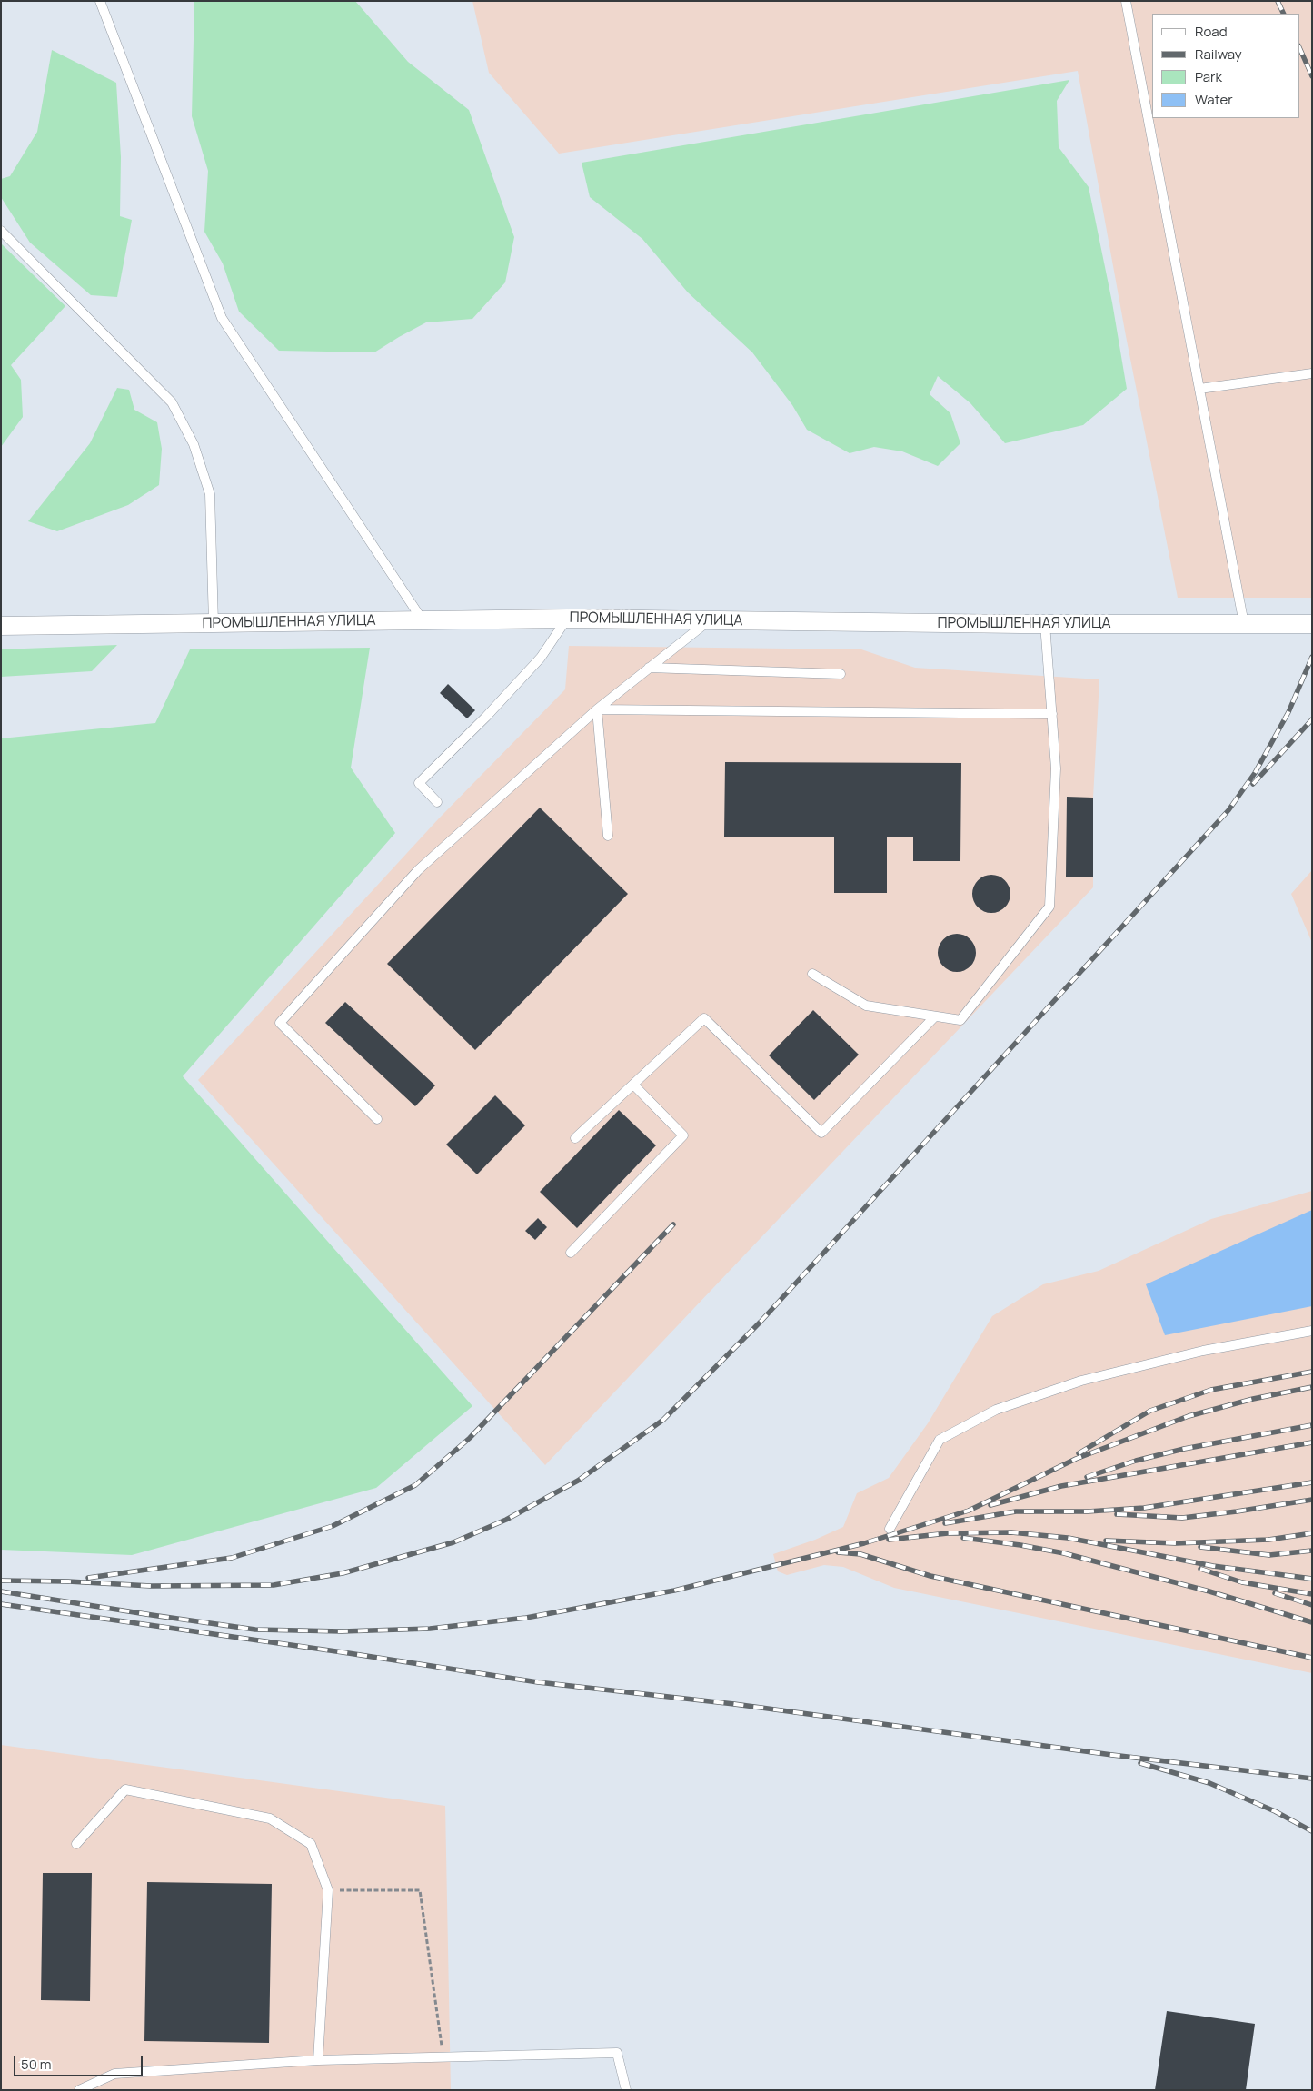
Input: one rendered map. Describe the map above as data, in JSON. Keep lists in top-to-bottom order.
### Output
{
  "streets": {
    "street": ["ПРОМЫШЛЕННАЯ УЛИЦА"]
  },
  "legend": [
    "Road",
    "Railway",
    "Park",
    "Water"
  ],
  "scale_bar": "50 m"
}
